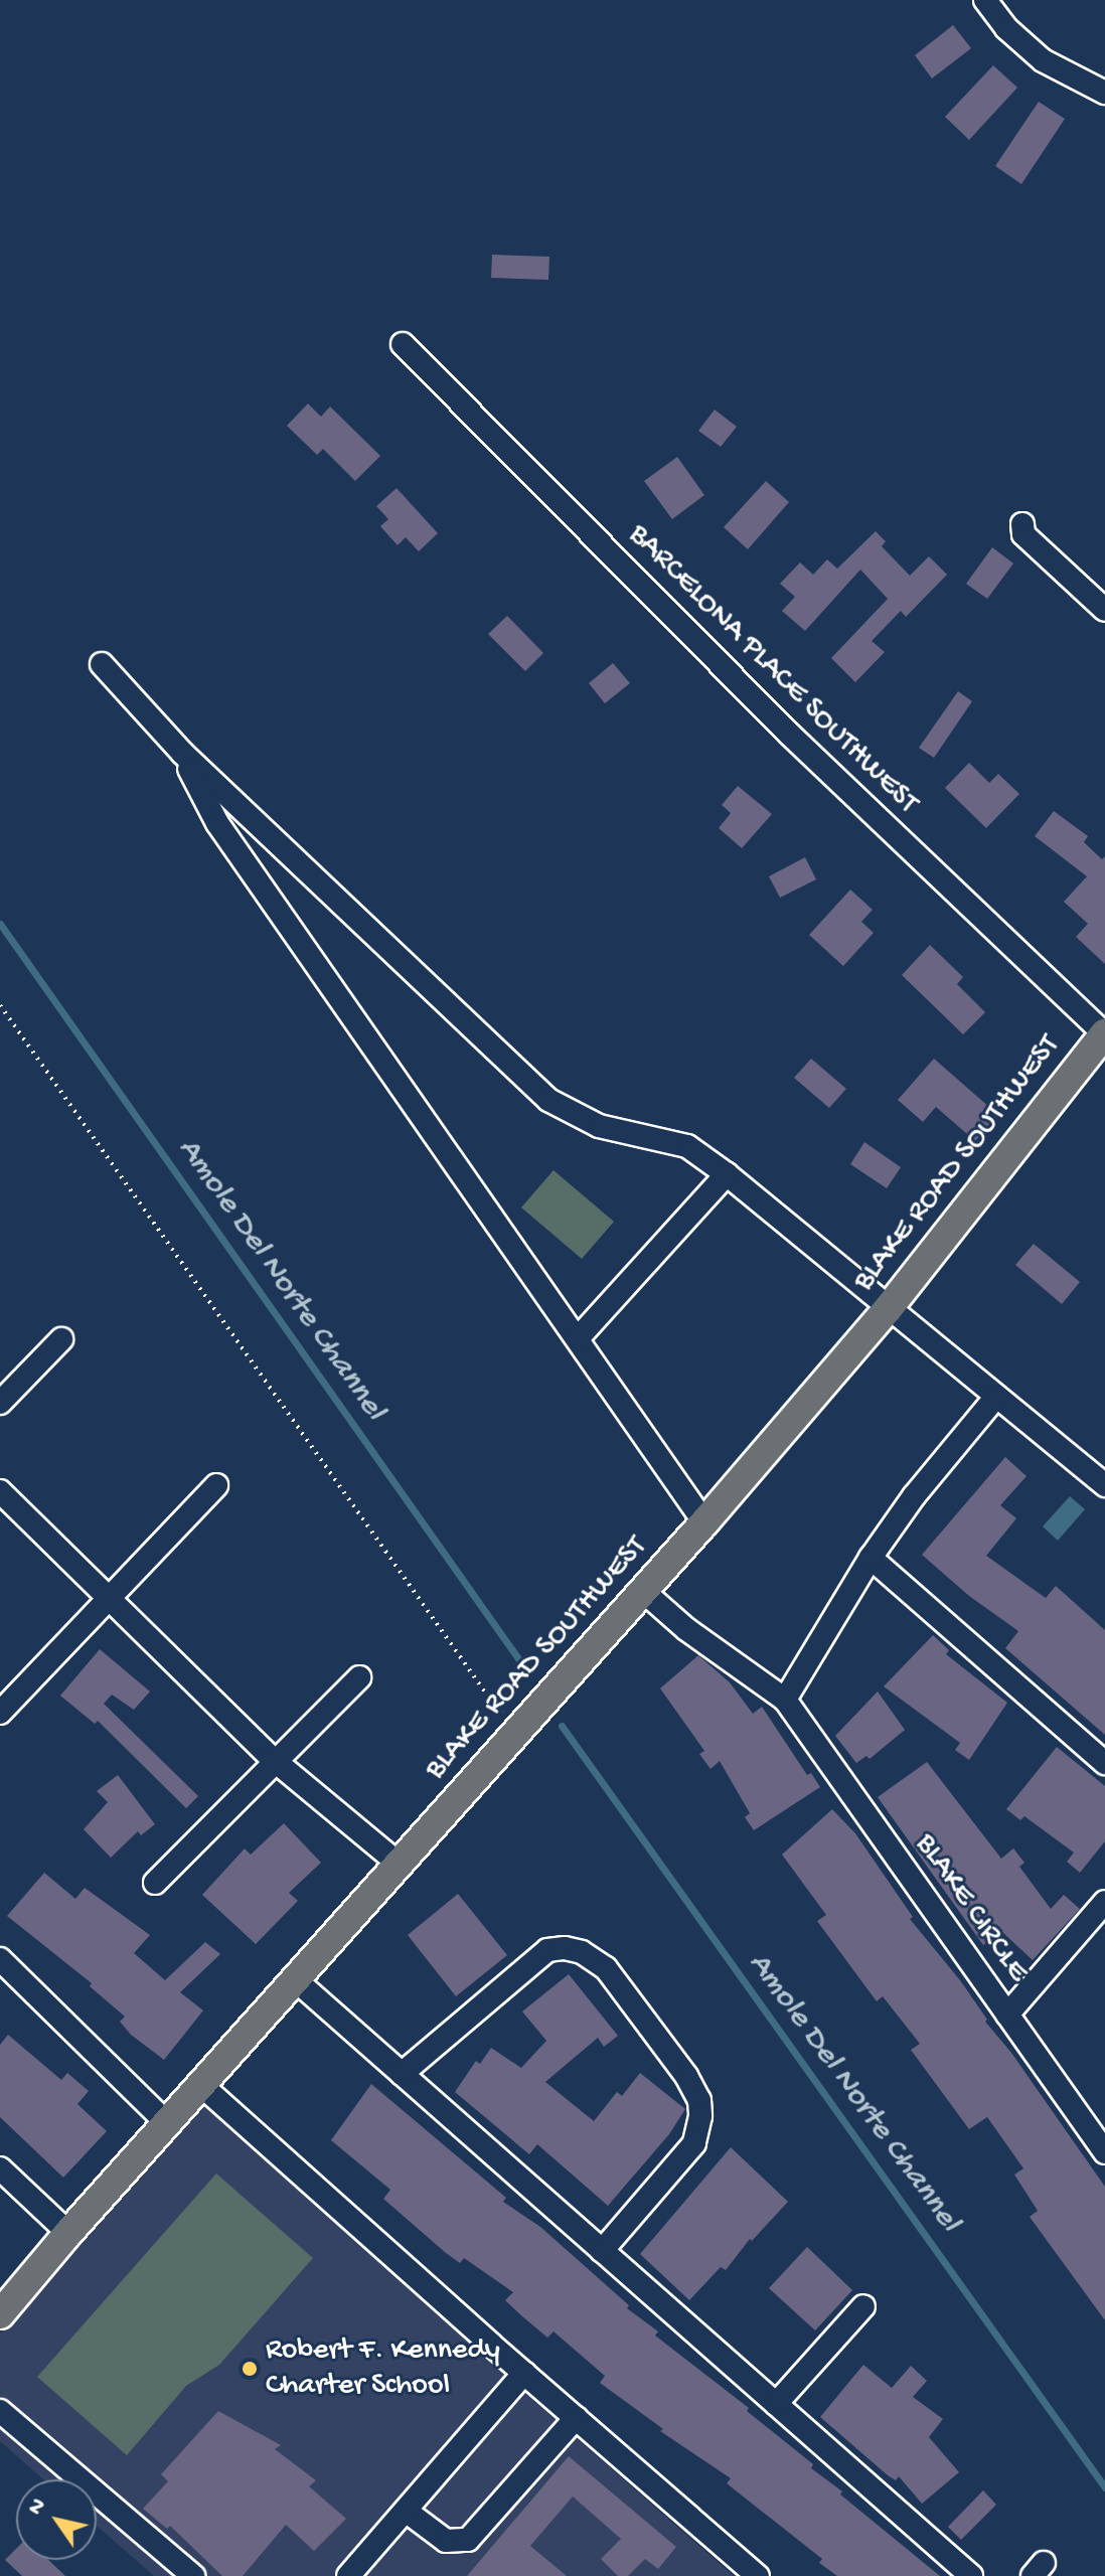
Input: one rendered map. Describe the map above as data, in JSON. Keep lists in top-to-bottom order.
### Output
{
  "streets": {
    "main road": ["BLAKE ROAD SOUTHWEST"],
    "street": ["BARCELONA PLACE SOUTHWEST", "BLAKE CIRCLE"]
  },
  "crossings": [
    ["BARCELONA PLACE SOUTHWEST", "BLAKE ROAD SOUTHWEST"],
    ["BLAKE ROAD SOUTHWEST", "BLAKE CIRCLE"]
  ],
  "water": ["Amole Del Norte Channel"],
  "places": ["Robert F. Kennedy Charter School"],
  "north": "top left"
}
